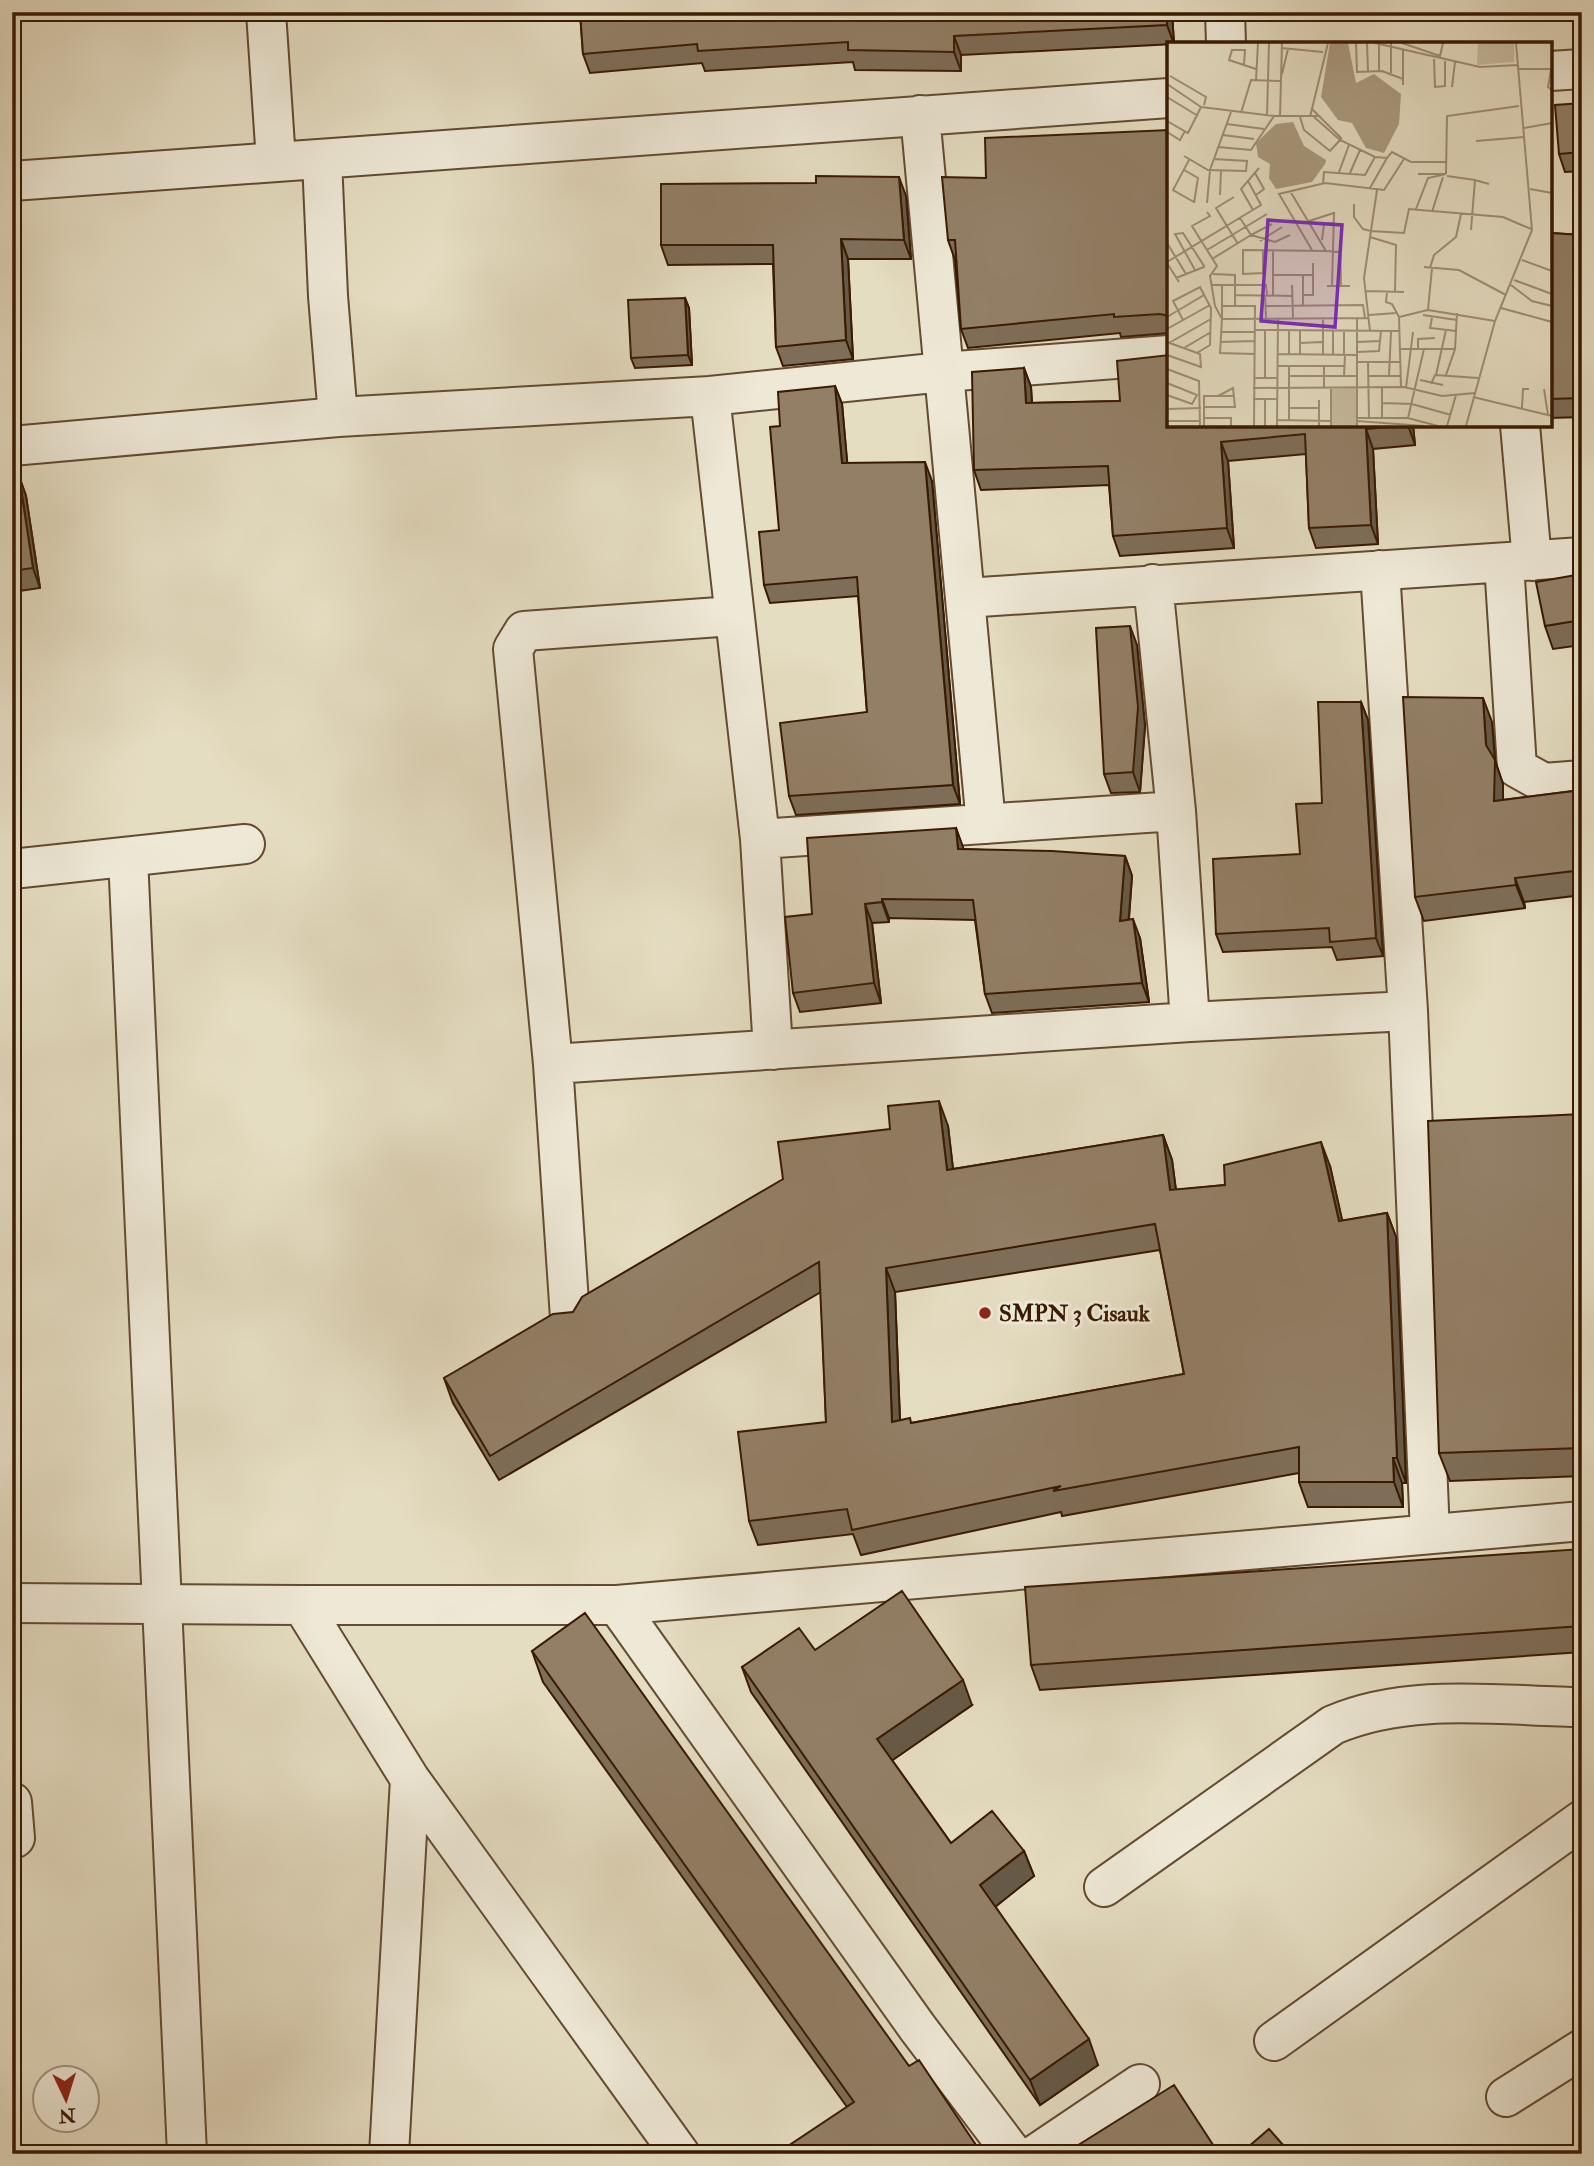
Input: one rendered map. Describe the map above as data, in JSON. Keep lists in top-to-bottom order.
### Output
{
  "places": ["SMPN 3 Cisauk"],
  "north": "bottom"
}
